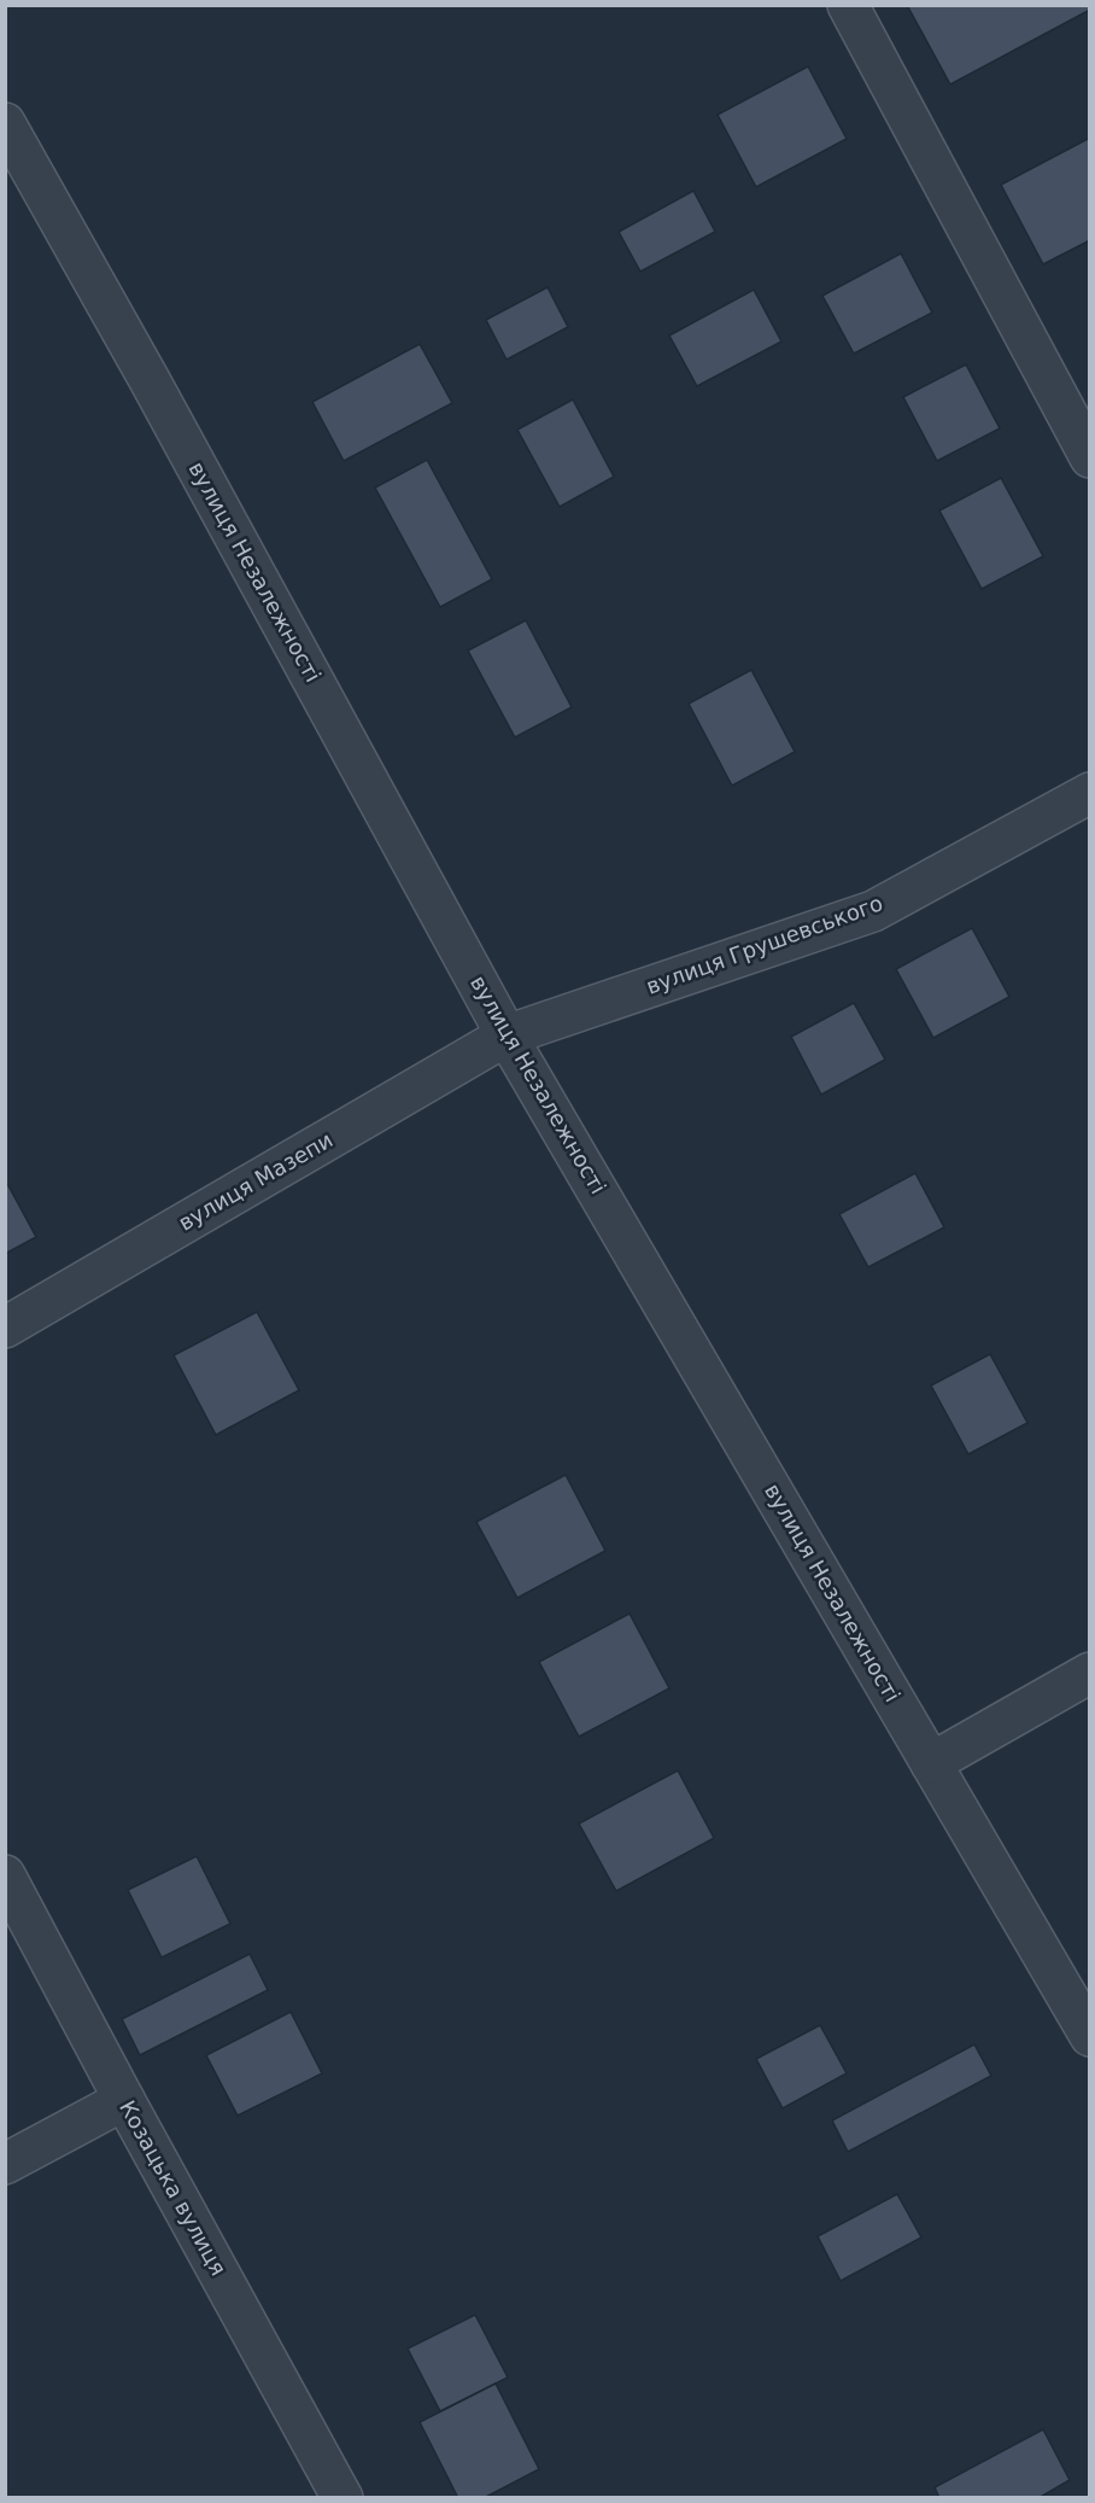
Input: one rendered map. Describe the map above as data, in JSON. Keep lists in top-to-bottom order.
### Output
{
  "streets": {
    "street": [
      "вулиця Незалежності",
      "вулиця Грушевського",
      "вулиця Мазепи",
      "Козацька вулиця"
    ]
  },
  "crossings": [
    ["вулиця Незалежності", "вулиця Грушевського"],
    ["вулиця Незалежності", "вулиця Мазепи"],
    ["вулиця Грушевського", "вулиця Мазепи"]
  ]
}
